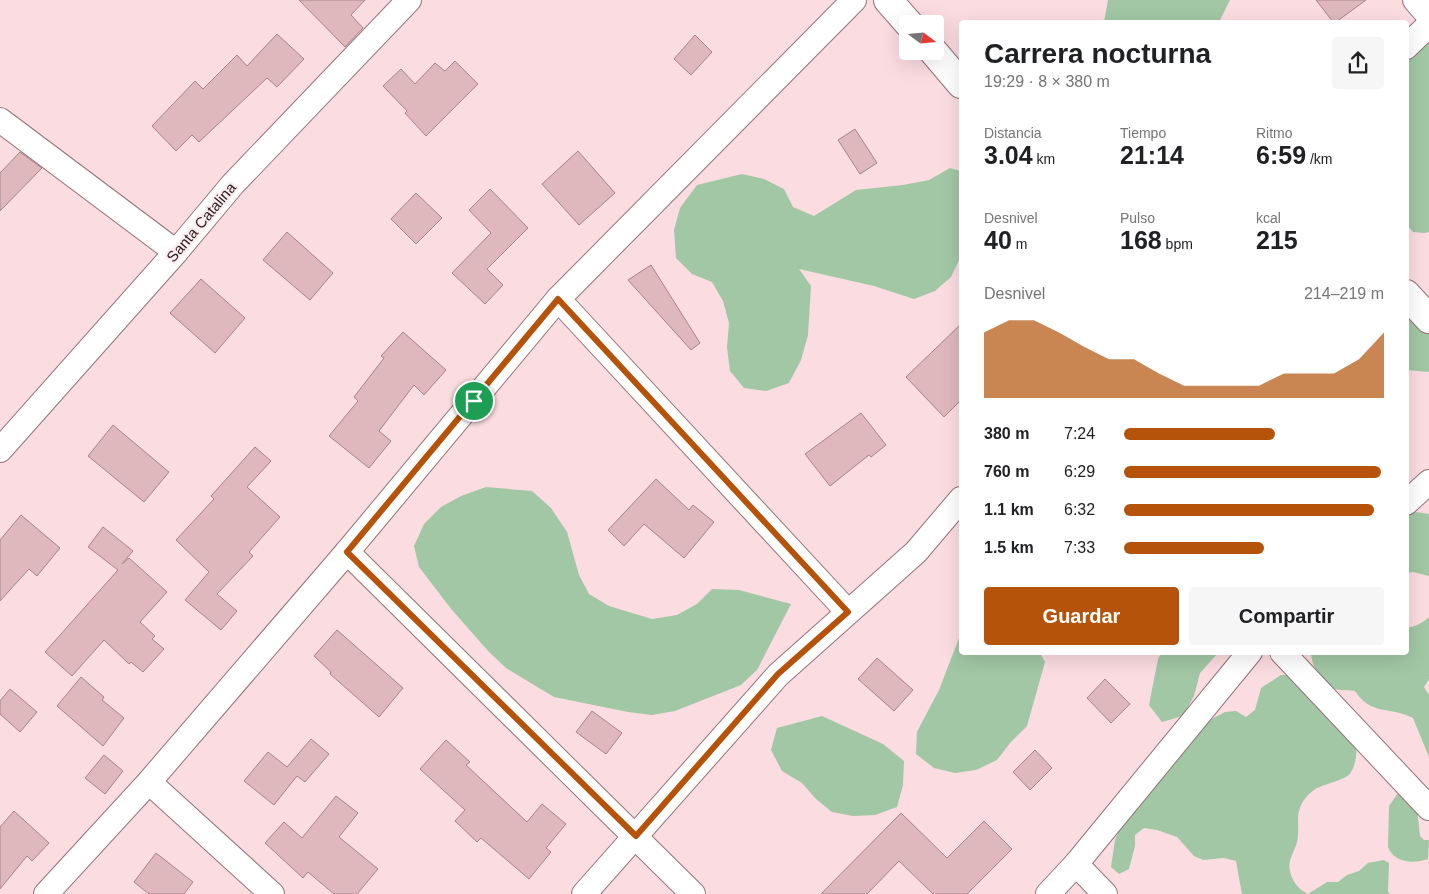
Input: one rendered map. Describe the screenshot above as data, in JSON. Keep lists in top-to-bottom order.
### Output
{
  "streets": {
    "street": ["Santa Catalina"]
  },
  "north": "right",
  "page": {
    "heading": ["Carrera nocturna", "19:29 · 8 × 380 m"],
    "stats": [
      ["Distancia", "3.04 km"],
      ["Tiempo", "21:14"],
      ["Ritmo", "6:59 /km"],
      ["Desnivel", "40 m"],
      ["Pulso", "168 bpm"],
      ["kcal", "215"]
    ],
    "chart": ["Desnivel", "214–219 m"],
    "list": [
      {
        "name": "380 m",
        "note": "7:24"
      },
      {
        "name": "760 m",
        "note": "6:29"
      },
      {
        "name": "1.1 km",
        "note": "6:32"
      },
      {
        "name": "1.5 km",
        "note": "7:33"
      }
    ],
    "buttons": ["Guardar", "Compartir"]
  }
}
